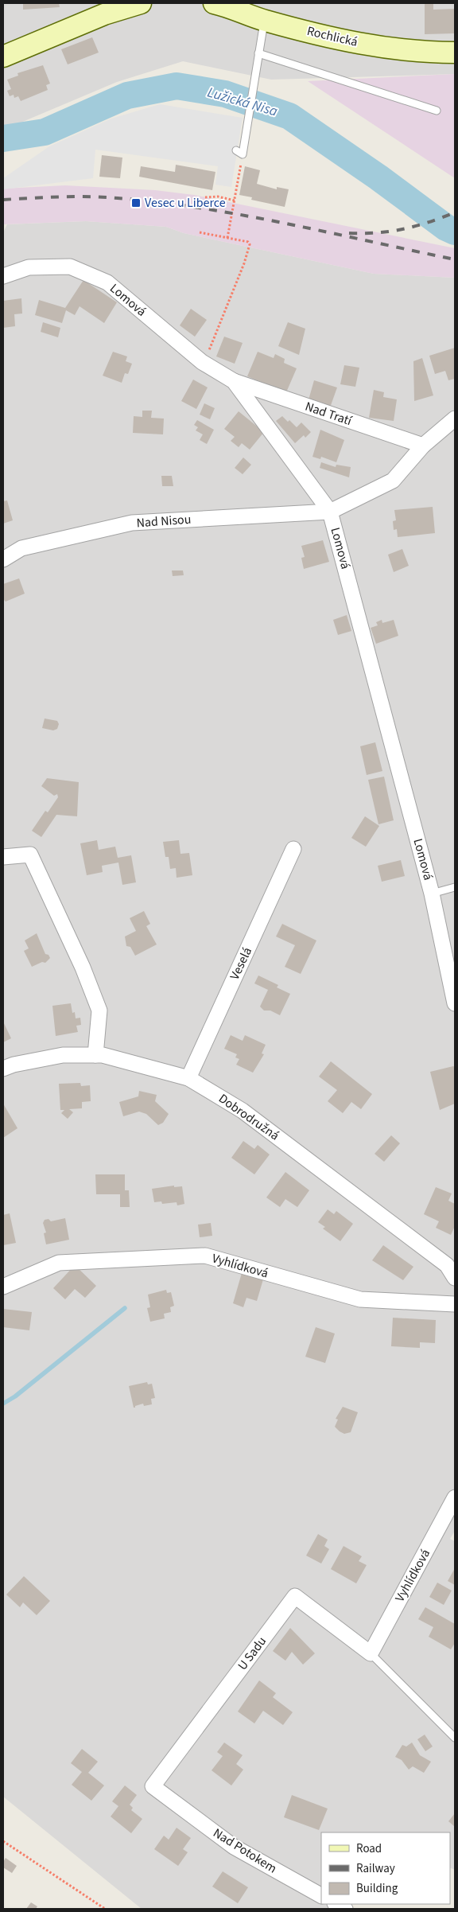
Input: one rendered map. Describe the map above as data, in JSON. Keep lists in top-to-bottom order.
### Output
{
  "streets": {
    "street": [
      "Rochlická",
      "Lomová",
      "Nad Tratí",
      "Nad Nisou",
      "Veselá",
      "Dobrodružná",
      "Vyhlídková",
      "U Sadu",
      "Nad Potokem"
    ]
  },
  "crossings": [
    ["Lomová", "Nad Tratí"],
    ["Lomová", "Nad Nisou"],
    ["Veselá", "Dobrodružná"],
    ["Vyhlídková", "U Sadu"],
    ["U Sadu", "Nad Potokem"]
  ],
  "water": ["Lužická Nisa"],
  "places": {
    "transit": ["Vesec u Liberce"]
  },
  "legend": ["Road", "Railway", "Building"]
}
